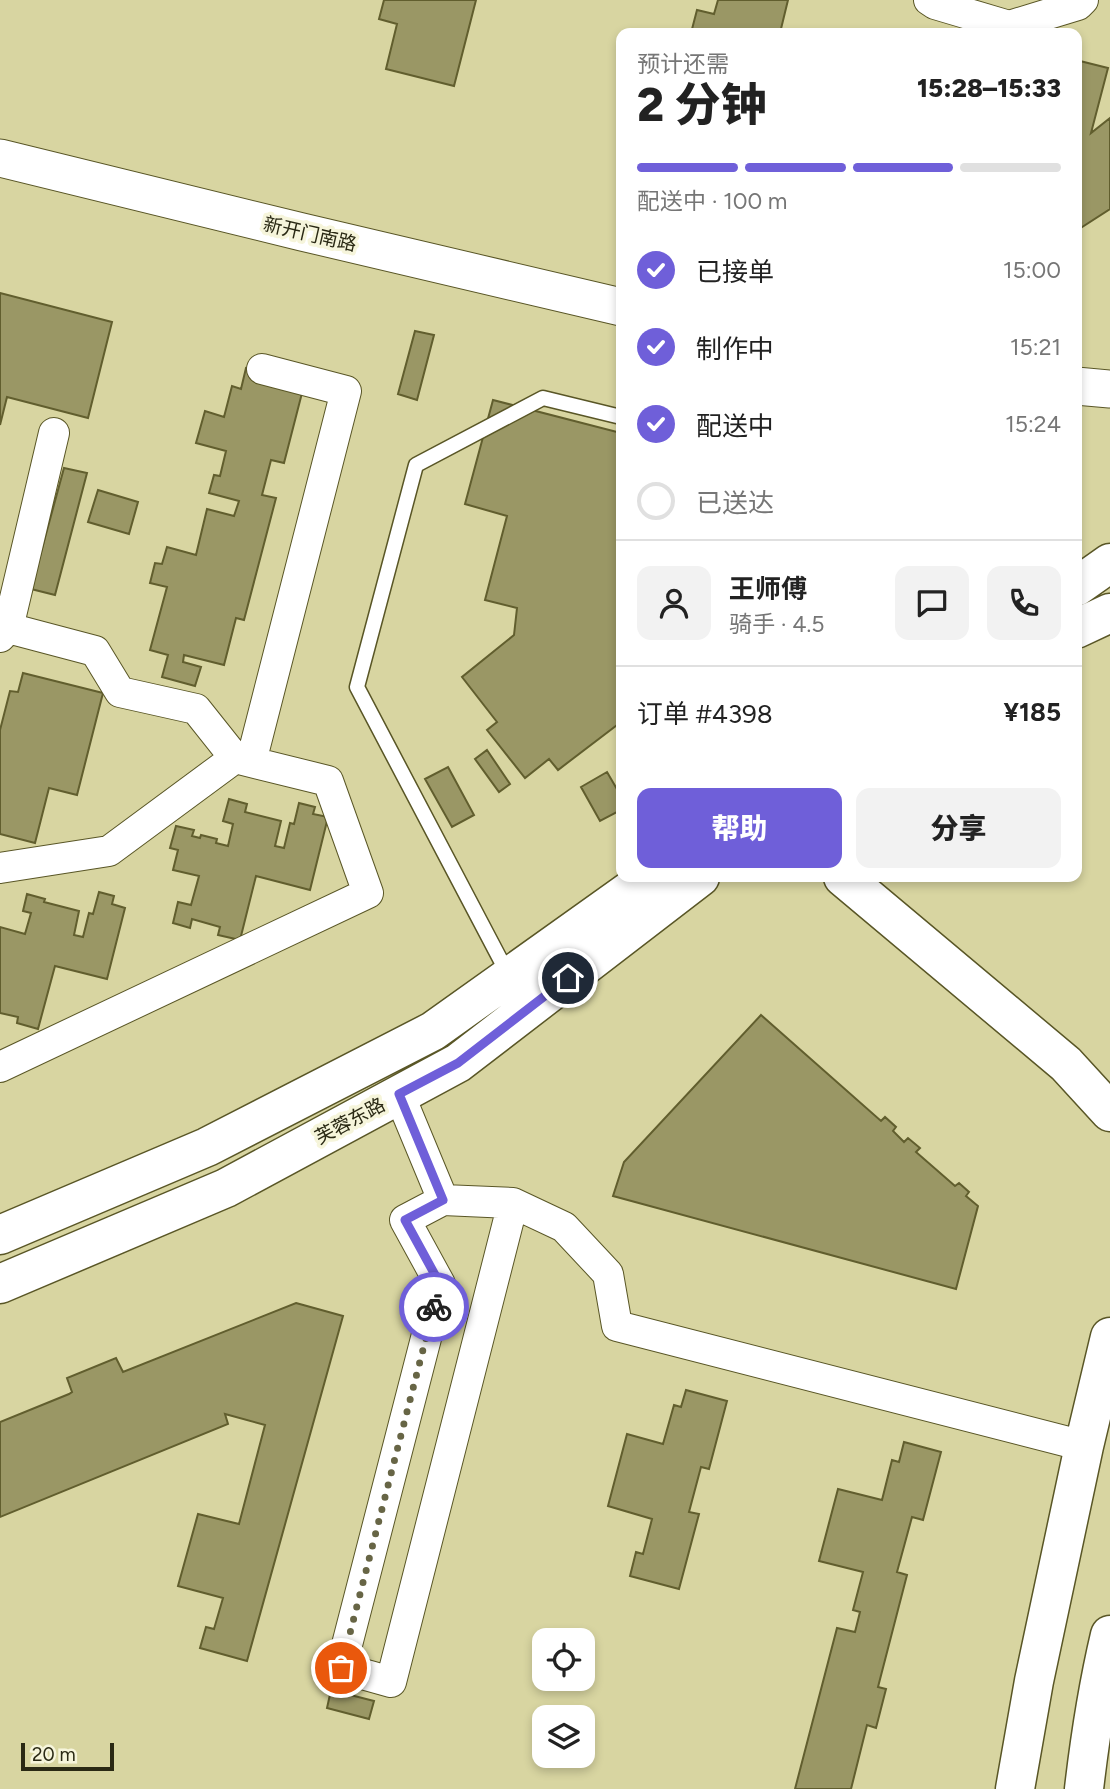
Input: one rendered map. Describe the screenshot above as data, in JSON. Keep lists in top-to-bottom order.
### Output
{
  "streets": {
    "main road": ["芙蓉东路"],
    "street": ["新开门南路"]
  },
  "scale_bar": "20 m",
  "page": {
    "heading": ["2 分钟", "预计还需", "15:28–15:33"],
    "panel": [
      "王师傅",
      "骑手 · 4.5",
      "订单 #4398",
      "¥185"
    ],
    "bar": "配送中 · 100 m",
    "list": [
      ["已接单", "15:00"],
      ["制作中", "15:21"],
      ["配送中", "15:24"],
      "已送达"
    ],
    "buttons": ["帮助", "分享"],
    "scale": "20 m"
  }
}
